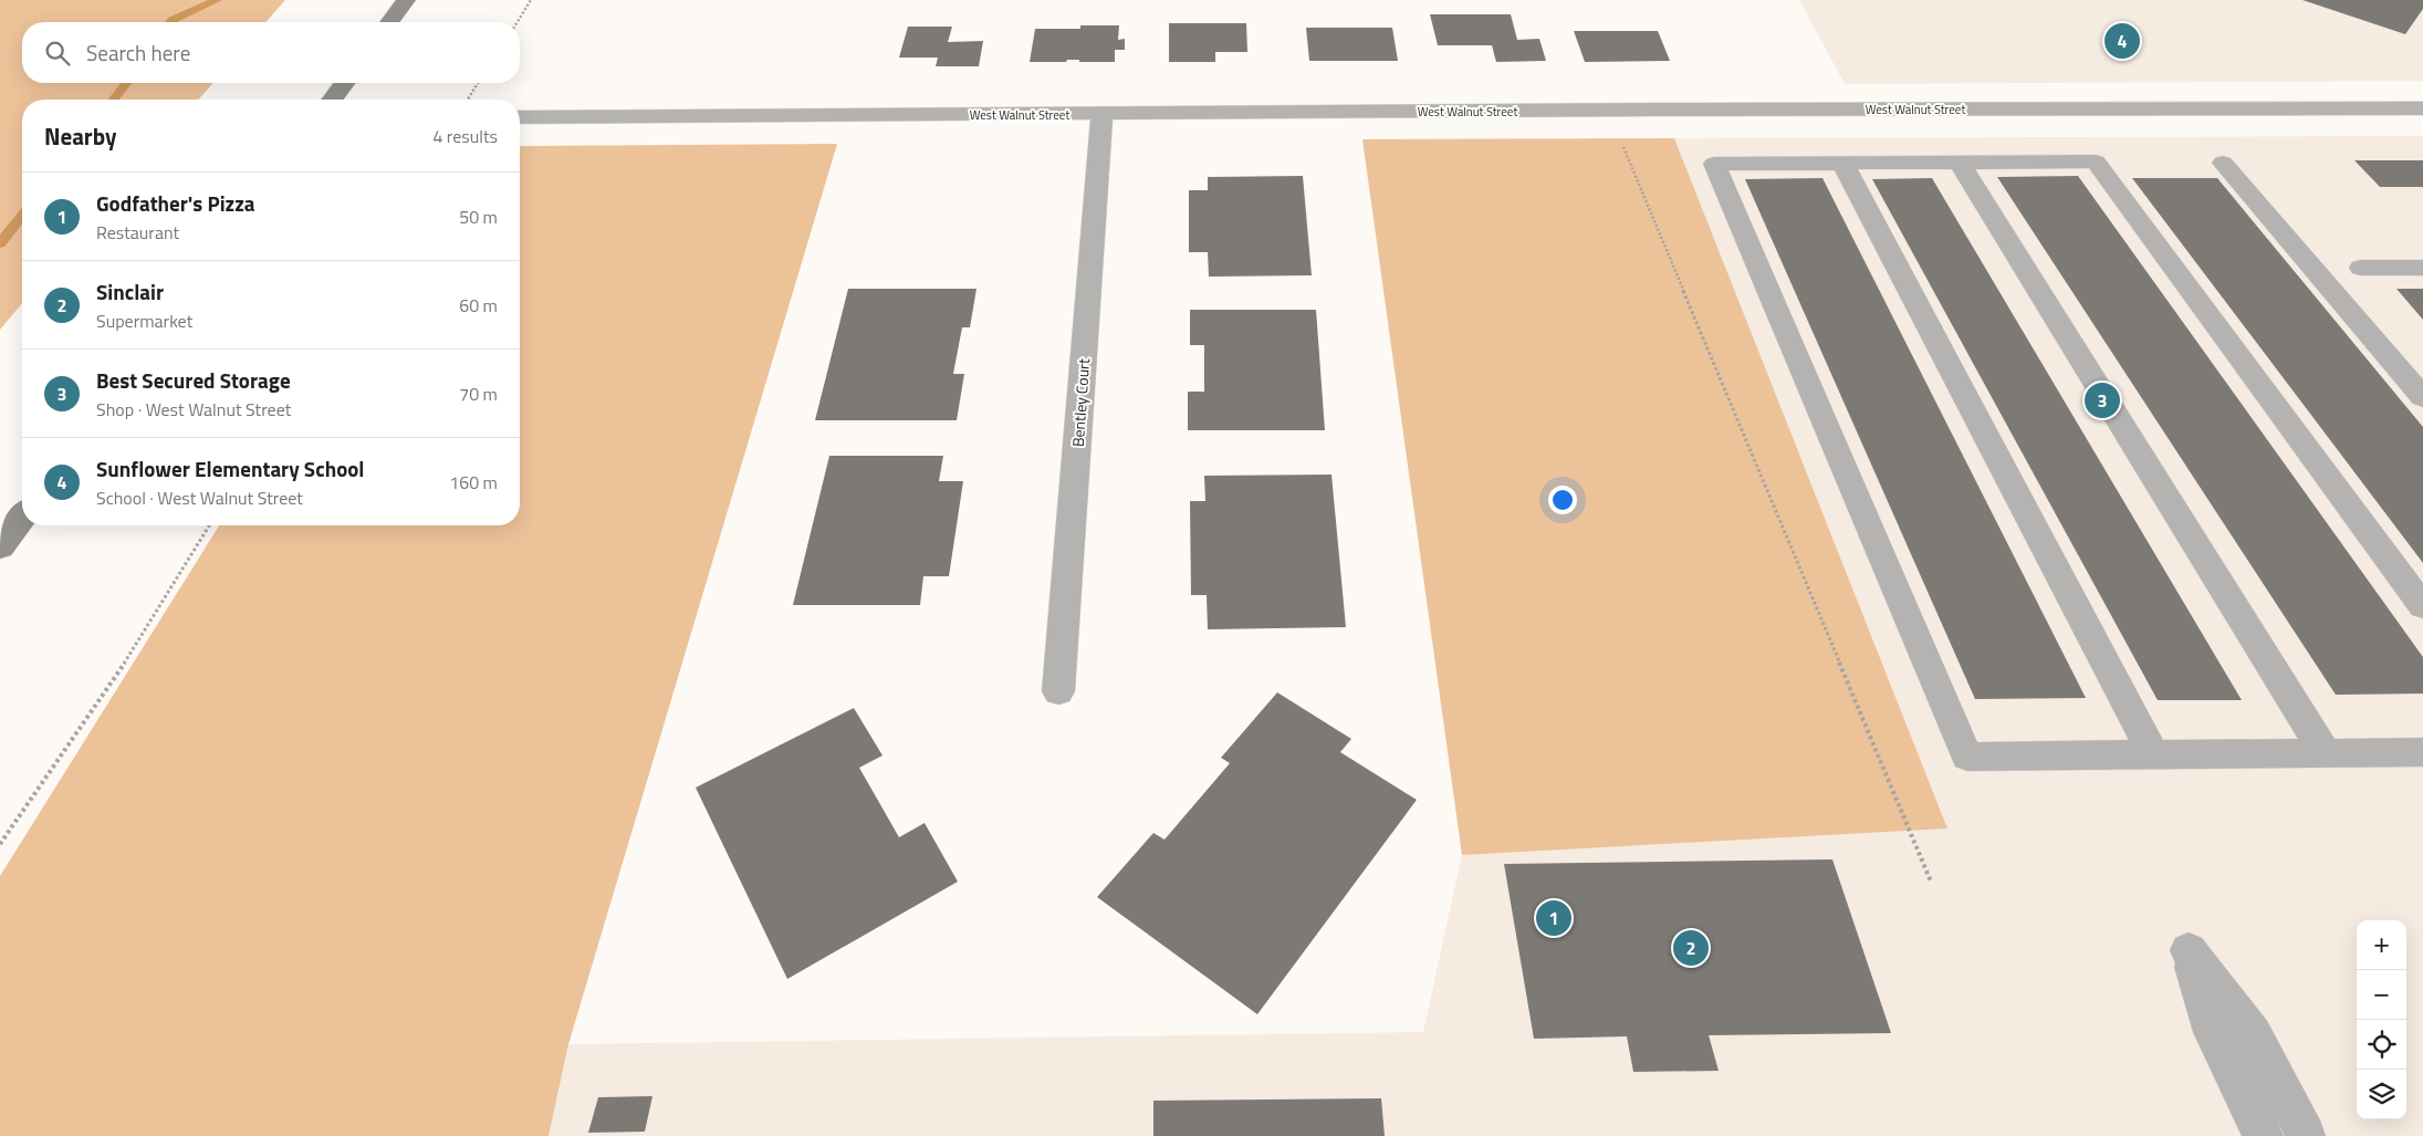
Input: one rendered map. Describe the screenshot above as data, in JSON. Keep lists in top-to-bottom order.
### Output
{
  "streets": {
    "street": ["West Walnut Street", "Bentley Court"]
  },
  "crossings": [
    ["West Walnut Street", "Bentley Court"]
  ],
  "page": {
    "pins": [
      "4",
      "3",
      "1",
      "2"
    ],
    "search": "Search here",
    "heading": ["Nearby", "4 results"],
    "list": [
      {
        "mark": "1",
        "name": "Godfather's Pizza",
        "note": "Restaurant",
        "value": "50 m"
      },
      {
        "mark": "2",
        "name": "Sinclair",
        "note": "Supermarket",
        "value": "60 m"
      },
      {
        "mark": "3",
        "name": "Best Secured Storage",
        "note": "Shop · West Walnut Street",
        "value": "70 m"
      },
      {
        "mark": "4",
        "name": "Sunflower Elementary School",
        "note": "School · West Walnut Street",
        "value": "160 m"
      }
    ],
    "map_buttons": ["+", "−"]
  }
}
